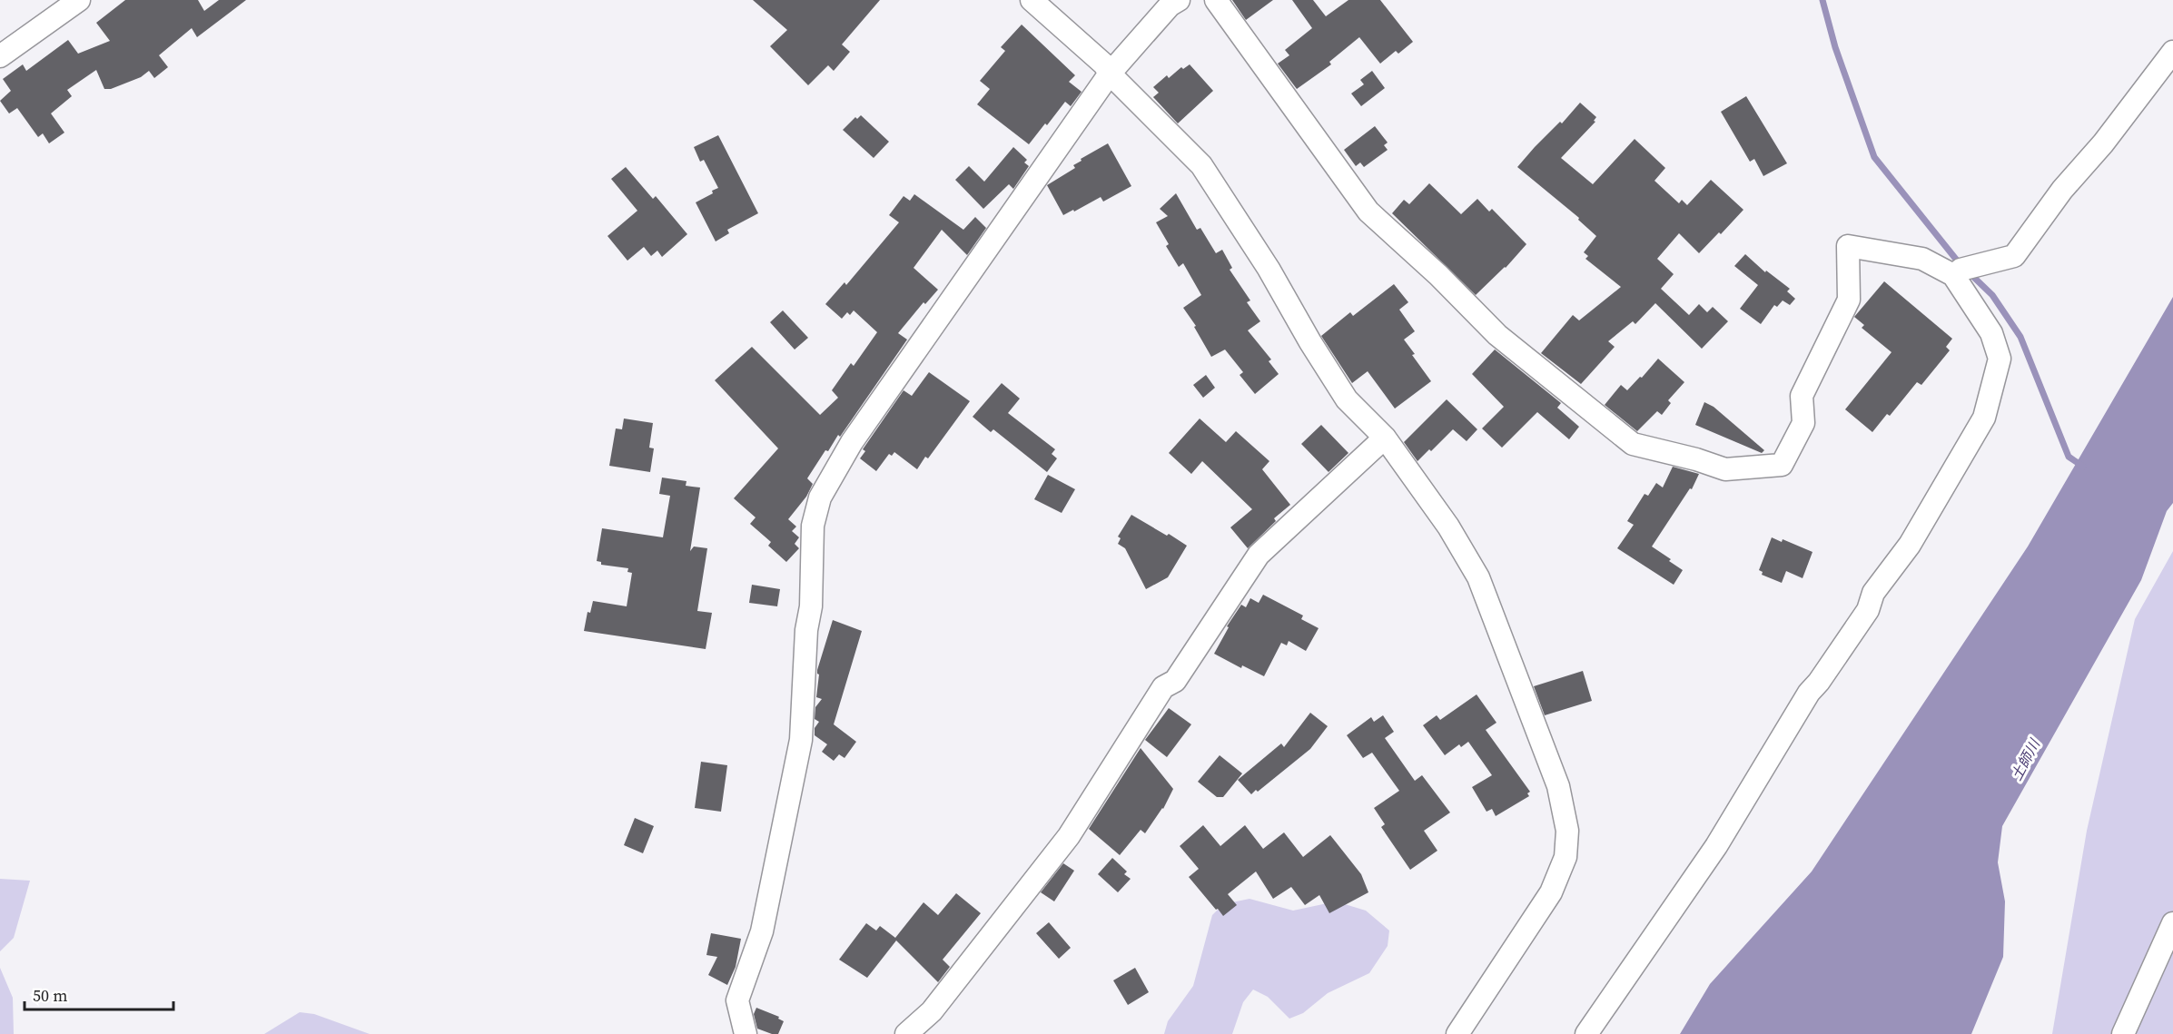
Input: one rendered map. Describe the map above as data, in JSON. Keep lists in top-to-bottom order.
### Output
{
  "water": ["土師川"],
  "scale_bar": "50 m"
}
